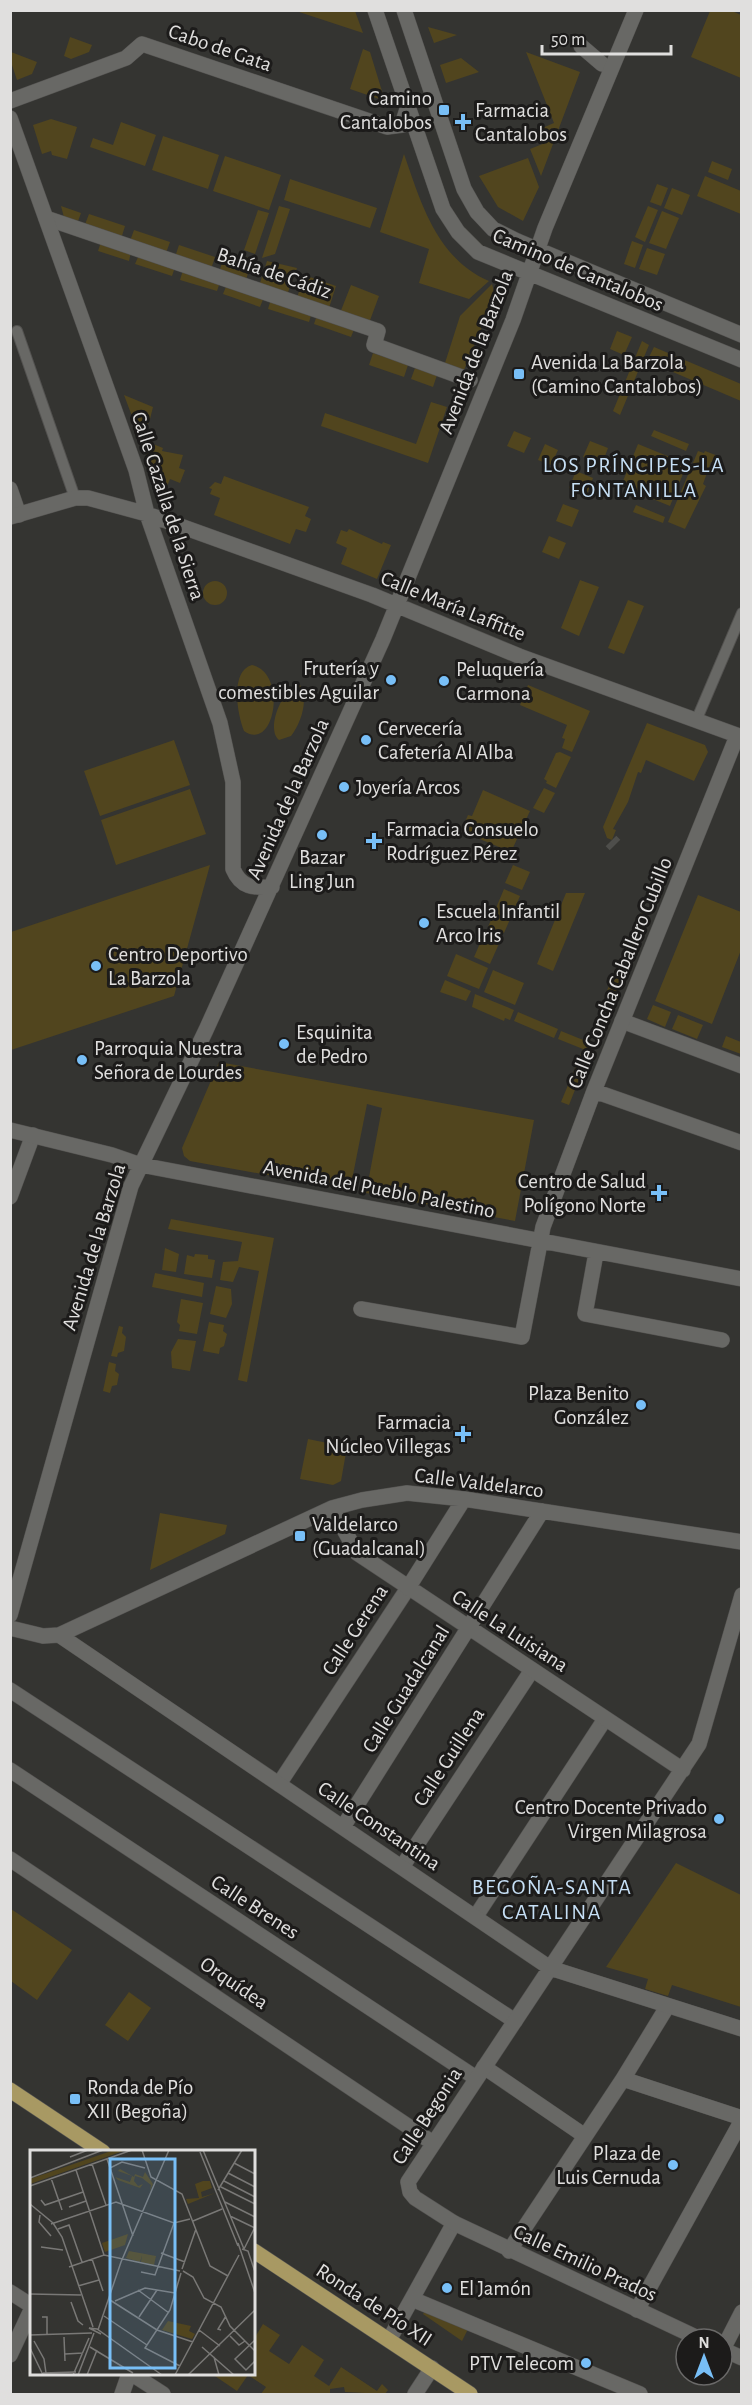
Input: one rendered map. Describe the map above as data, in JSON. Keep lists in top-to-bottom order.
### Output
{
  "streets": {
    "main road": ["Ronda de Pío XII"],
    "street": [
      "Cabo de Gata",
      "Camino de Cantalobos",
      "Bahía de Cádiz",
      "Avenida de la Barzola",
      "Calle Cazalla de la Sierra",
      "Calle María Laffitte",
      "Calle Concha Caballero Cubillo",
      "Avenida del Pueblo Palestino",
      "Calle Valdelarco",
      "Calle Gerena",
      "Calle La Luisiana",
      "Calle Guadalcanal",
      "Calle Guillena",
      "Calle Constantina",
      "Calle Brenes",
      "Orquídea",
      "Calle Begonia",
      "Calle Emilio Prados"
    ]
  },
  "crossings": [
    ["Cabo de Gata", "Camino de Cantalobos"],
    ["Camino de Cantalobos", "Avenida de la Barzola"],
    ["Bahía de Cádiz", "Calle Cazalla de la Sierra"],
    ["Avenida de la Barzola", "Calle Cazalla de la Sierra"],
    ["Avenida de la Barzola", "Calle María Laffitte"],
    ["Avenida de la Barzola", "Avenida del Pueblo Palestino"],
    ["Calle Cazalla de la Sierra", "Calle María Laffitte"],
    ["Calle María Laffitte", "Calle Concha Caballero Cubillo"],
    ["Calle Concha Caballero Cubillo", "Avenida del Pueblo Palestino"],
    ["Calle Valdelarco", "Calle Gerena"],
    ["Calle Valdelarco", "Calle La Luisiana"],
    ["Calle Valdelarco", "Calle Guadalcanal"],
    ["Calle Valdelarco", "Calle Constantina"],
    ["Calle Gerena", "Calle La Luisiana"],
    ["Calle Gerena", "Calle Constantina"],
    ["Calle La Luisiana", "Calle Guadalcanal"],
    ["Calle La Luisiana", "Calle Guillena"],
    ["Calle La Luisiana", "Calle Begonia"],
    ["Calle Guadalcanal", "Calle Constantina"],
    ["Calle Guillena", "Calle Constantina"],
    ["Calle Constantina", "Calle Begonia"],
    ["Calle Brenes", "Calle Begonia"],
    ["Orquídea", "Calle Begonia"],
    ["Calle Begonia", "Calle Emilio Prados"]
  ],
  "districts": ["LOS PRÍNCIPES-LA FONTANILLA", "BEGOÑA-SANTA CATALINA"],
  "places": {
    "transit": [
      "Camino Cantalobos",
      "Avenida La Barzola (Camino Cantalobos)",
      "Valdelarco (Guadalcanal)",
      "Ronda de Pío XII (Begoña)"
    ],
    "health": [
      "Farmacia Cantalobos",
      "Farmacia Consuelo Rodríguez Pérez",
      "Centro de Salud Polígono Norte",
      "Farmacia Núcleo Villegas"
    ],
    "other": [
      "Frutería y comestibles Aguilar",
      "Peluquería Carmona",
      "Cervecería Cafetería Al Alba",
      "Joyería Arcos",
      "Bazar Ling Jun",
      "Escuela Infantil Arco Iris",
      "Centro Deportivo La Barzola",
      "Esquinita de Pedro",
      "Parroquia Nuestra Señora de Lourdes",
      "Plaza Benito González",
      "Centro Docente Privado Virgen Milagrosa",
      "Plaza de Luis Cernuda",
      "El Jamón",
      "PTV Telecom"
    ]
  },
  "scale_bar": "50 m",
  "north": "top"
}
